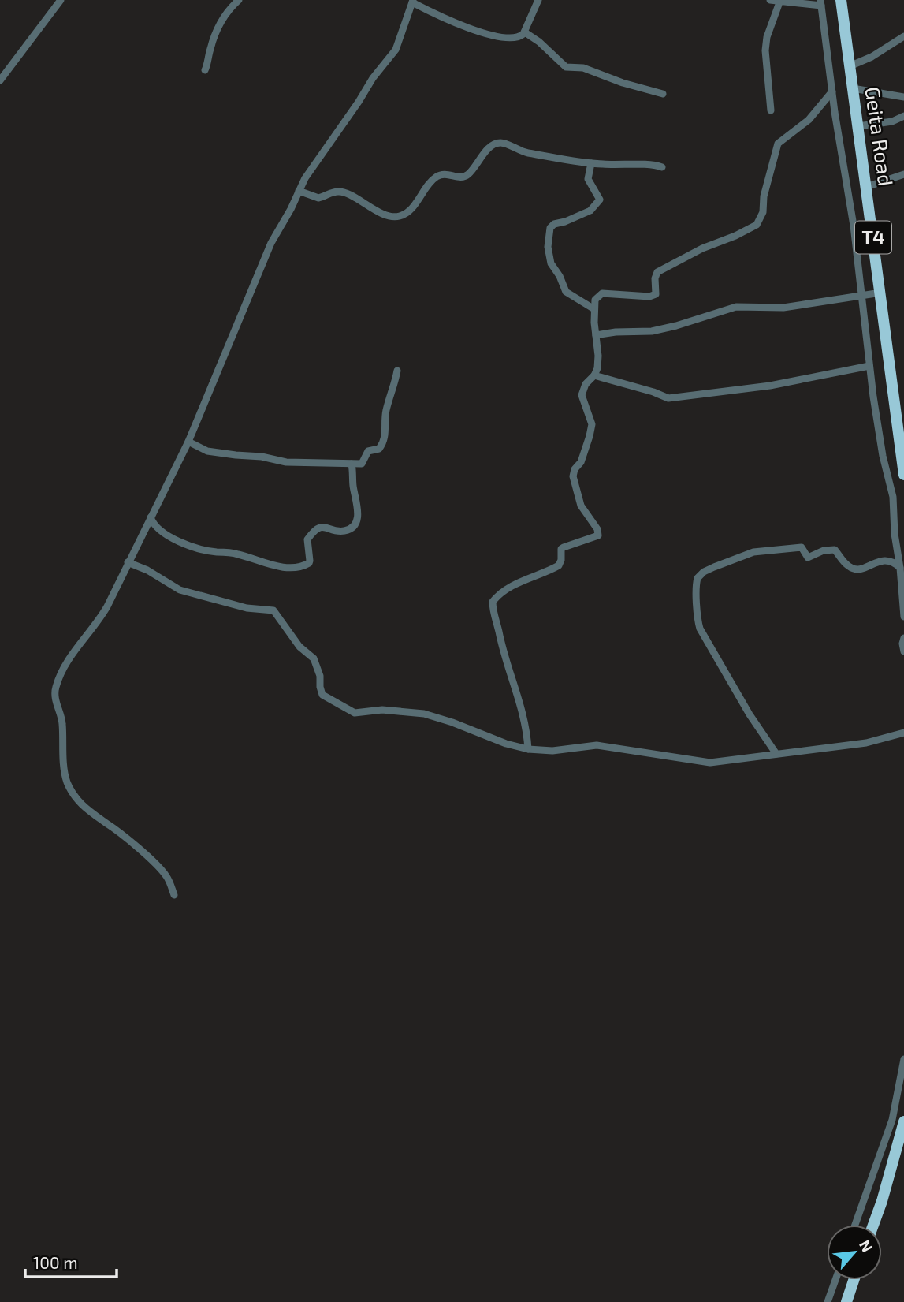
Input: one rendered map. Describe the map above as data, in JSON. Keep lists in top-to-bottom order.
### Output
{
  "streets": {
    "highway": ["Geita Road", "T4"]
  },
  "scale_bar": "100 m",
  "north": "top right"
}
